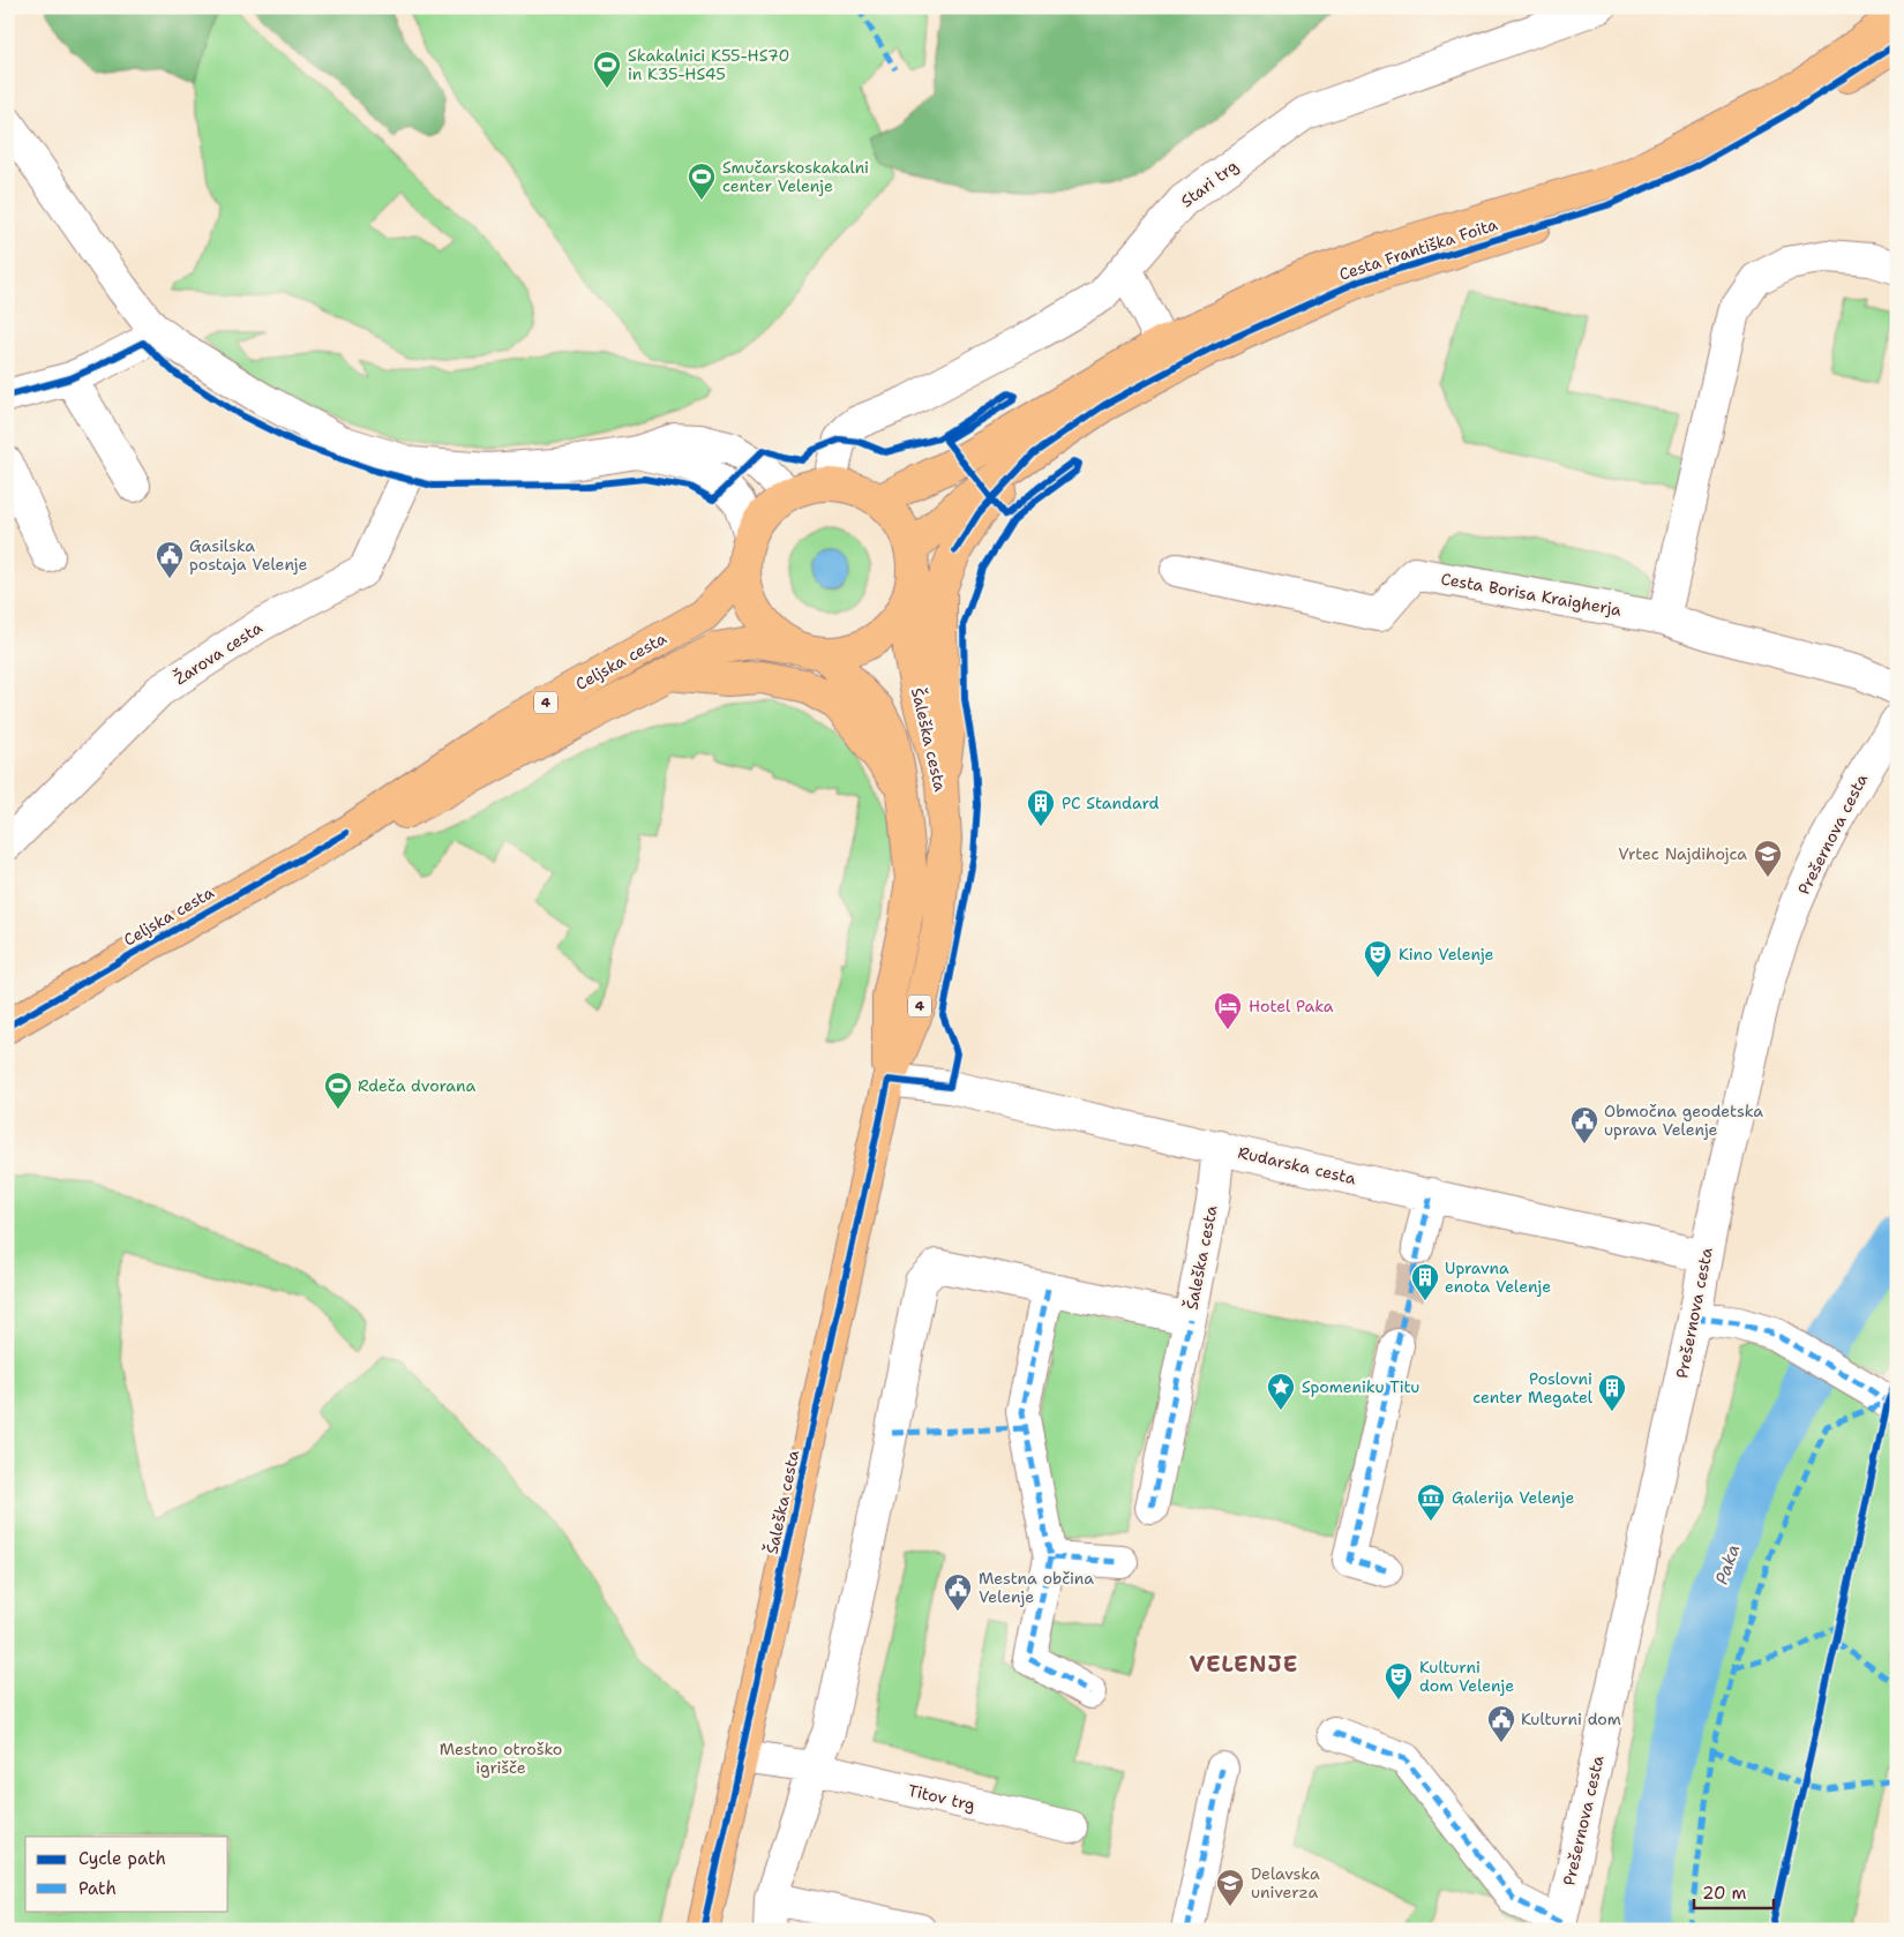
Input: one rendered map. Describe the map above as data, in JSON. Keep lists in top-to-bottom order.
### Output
{
  "streets": {
    "main road": [
      "Cesta Františka Foita",
      "Celjska cesta",
      "4",
      "Šaleška cesta"
    ],
    "street": [
      "Stari trg",
      "Cesta Borisa Kraigherja",
      "Žarova cesta",
      "Prešernova cesta",
      "Rudarska cesta",
      "Titov trg"
    ]
  },
  "crossings": [
    ["Stari trg", "Cesta Františka Foita"],
    ["Stari trg", "Celjska cesta"],
    ["Stari trg", "4"],
    ["Stari trg", "Šaleška cesta"],
    ["Cesta Františka Foita", "Celjska cesta"],
    ["Cesta Františka Foita", "4"],
    ["Cesta Františka Foita", "Šaleška cesta"],
    ["Celjska cesta", "4"],
    ["Celjska cesta", "Šaleška cesta"],
    ["4", "Šaleška cesta"],
    ["Šaleška cesta", "Rudarska cesta"],
    ["Šaleška cesta", "Titov trg"],
    ["Prešernova cesta", "Rudarska cesta"]
  ],
  "districts": ["VELENJE"],
  "water": ["Paka"],
  "parks": ["Mestno otroško igrišče"],
  "places": {
    "sports": ["Skakalnici K55-HS70 in K35-HS45", "Smučarskoskakalni center Velenje", "Rdeča dvorana"],
    "public building": [
      "Gasilska postaja Velenje",
      "Območna geodetska uprava Velenje",
      "Mestna občina Velenje",
      "Kulturni dom"
    ],
    "building": ["PC Standard", "Upravna enota Velenje", "Poslovni center Megatel"],
    "school or university": ["Vrtec Najdihojca", "Delavska univerza"],
    "theatre": ["Kino Velenje", "Kulturni dom Velenje"],
    "hotel": ["Hotel Paka"],
    "place": ["Spomeniku Titu"],
    "museum": ["Galerija Velenje"]
  },
  "legend": ["Cycle path", "Path"],
  "scale_bar": "20 m"
}
